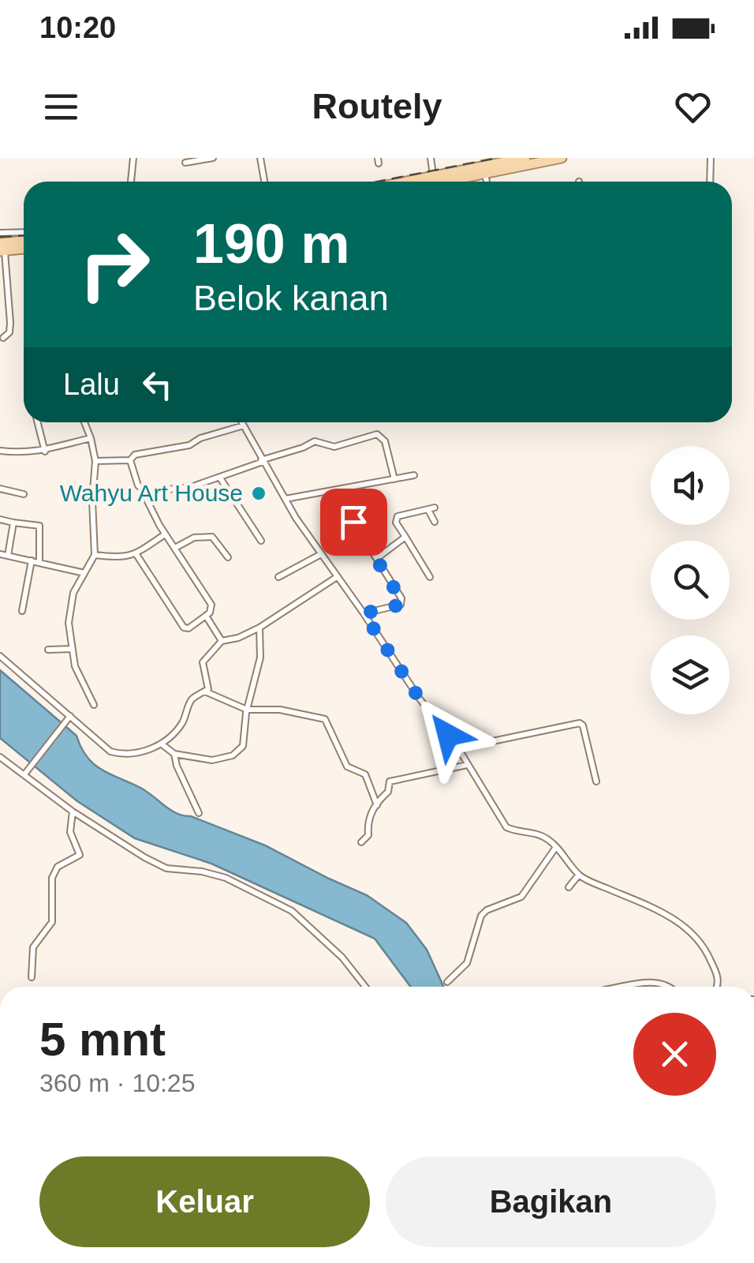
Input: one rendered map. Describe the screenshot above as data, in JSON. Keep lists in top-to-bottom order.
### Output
{
  "places": ["Wahyu Art House"],
  "page": {
    "status": "10:20",
    "header": "Routely",
    "turn": ["190 m", "Belok kanan"],
    "then": "Lalu",
    "heading": ["5 mnt", "360 m · 10:25"],
    "buttons": ["Keluar", "Bagikan"]
  }
}
